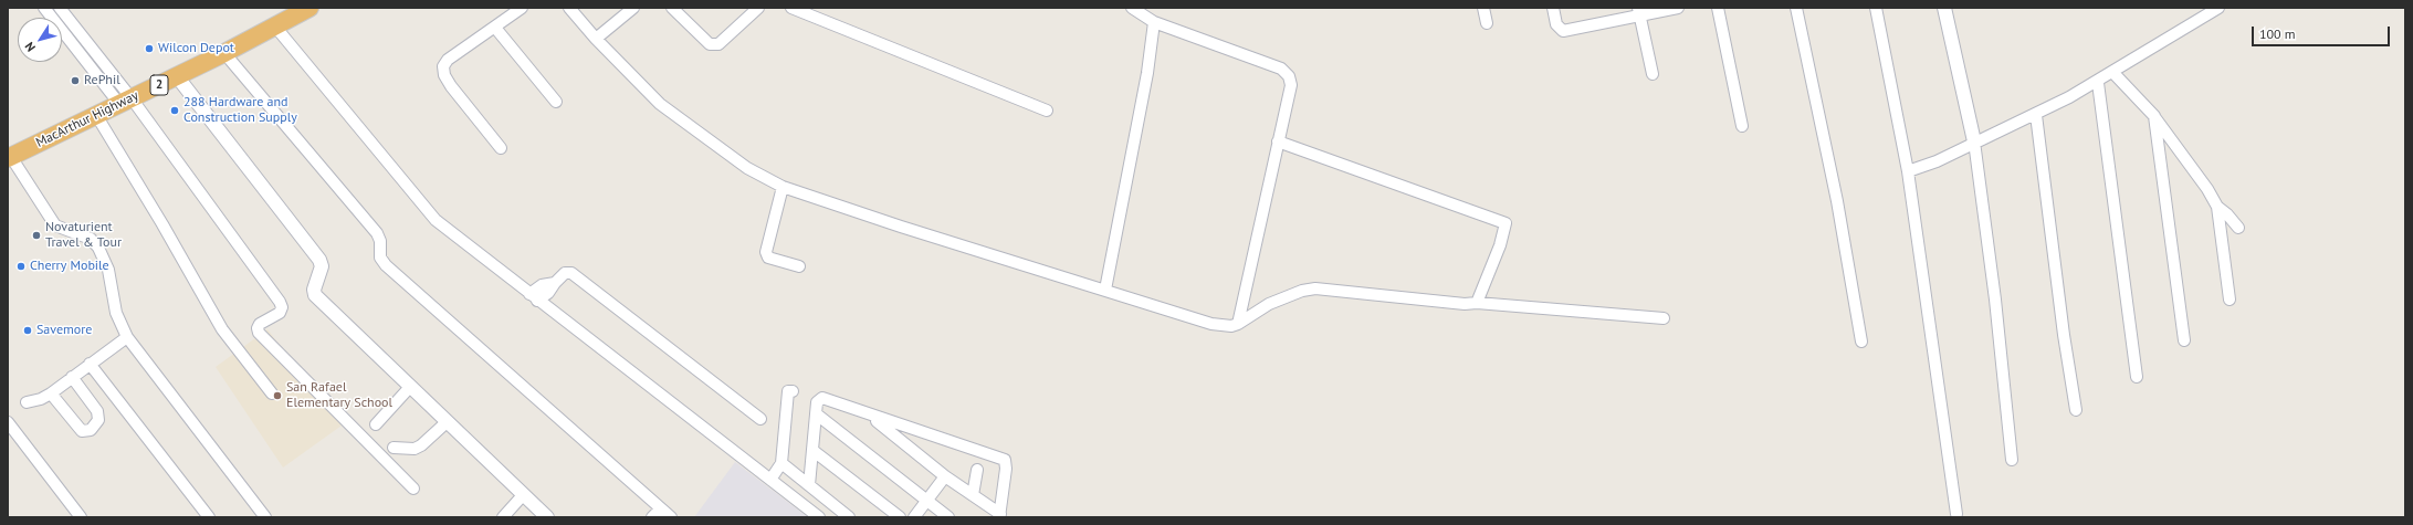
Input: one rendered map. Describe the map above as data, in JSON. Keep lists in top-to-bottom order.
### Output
{
  "streets": {
    "highway": ["2", "MacArthur Highway"]
  },
  "places": [
    "Wilcon Depot",
    "RePhil",
    "288 Hardware and Construction Supply",
    "Novaturient Travel & Tour",
    "Cherry Mobile",
    "Savemore",
    "San Rafael Elementary School"
  ],
  "scale_bar": "100 m",
  "north": "bottom left"
}
